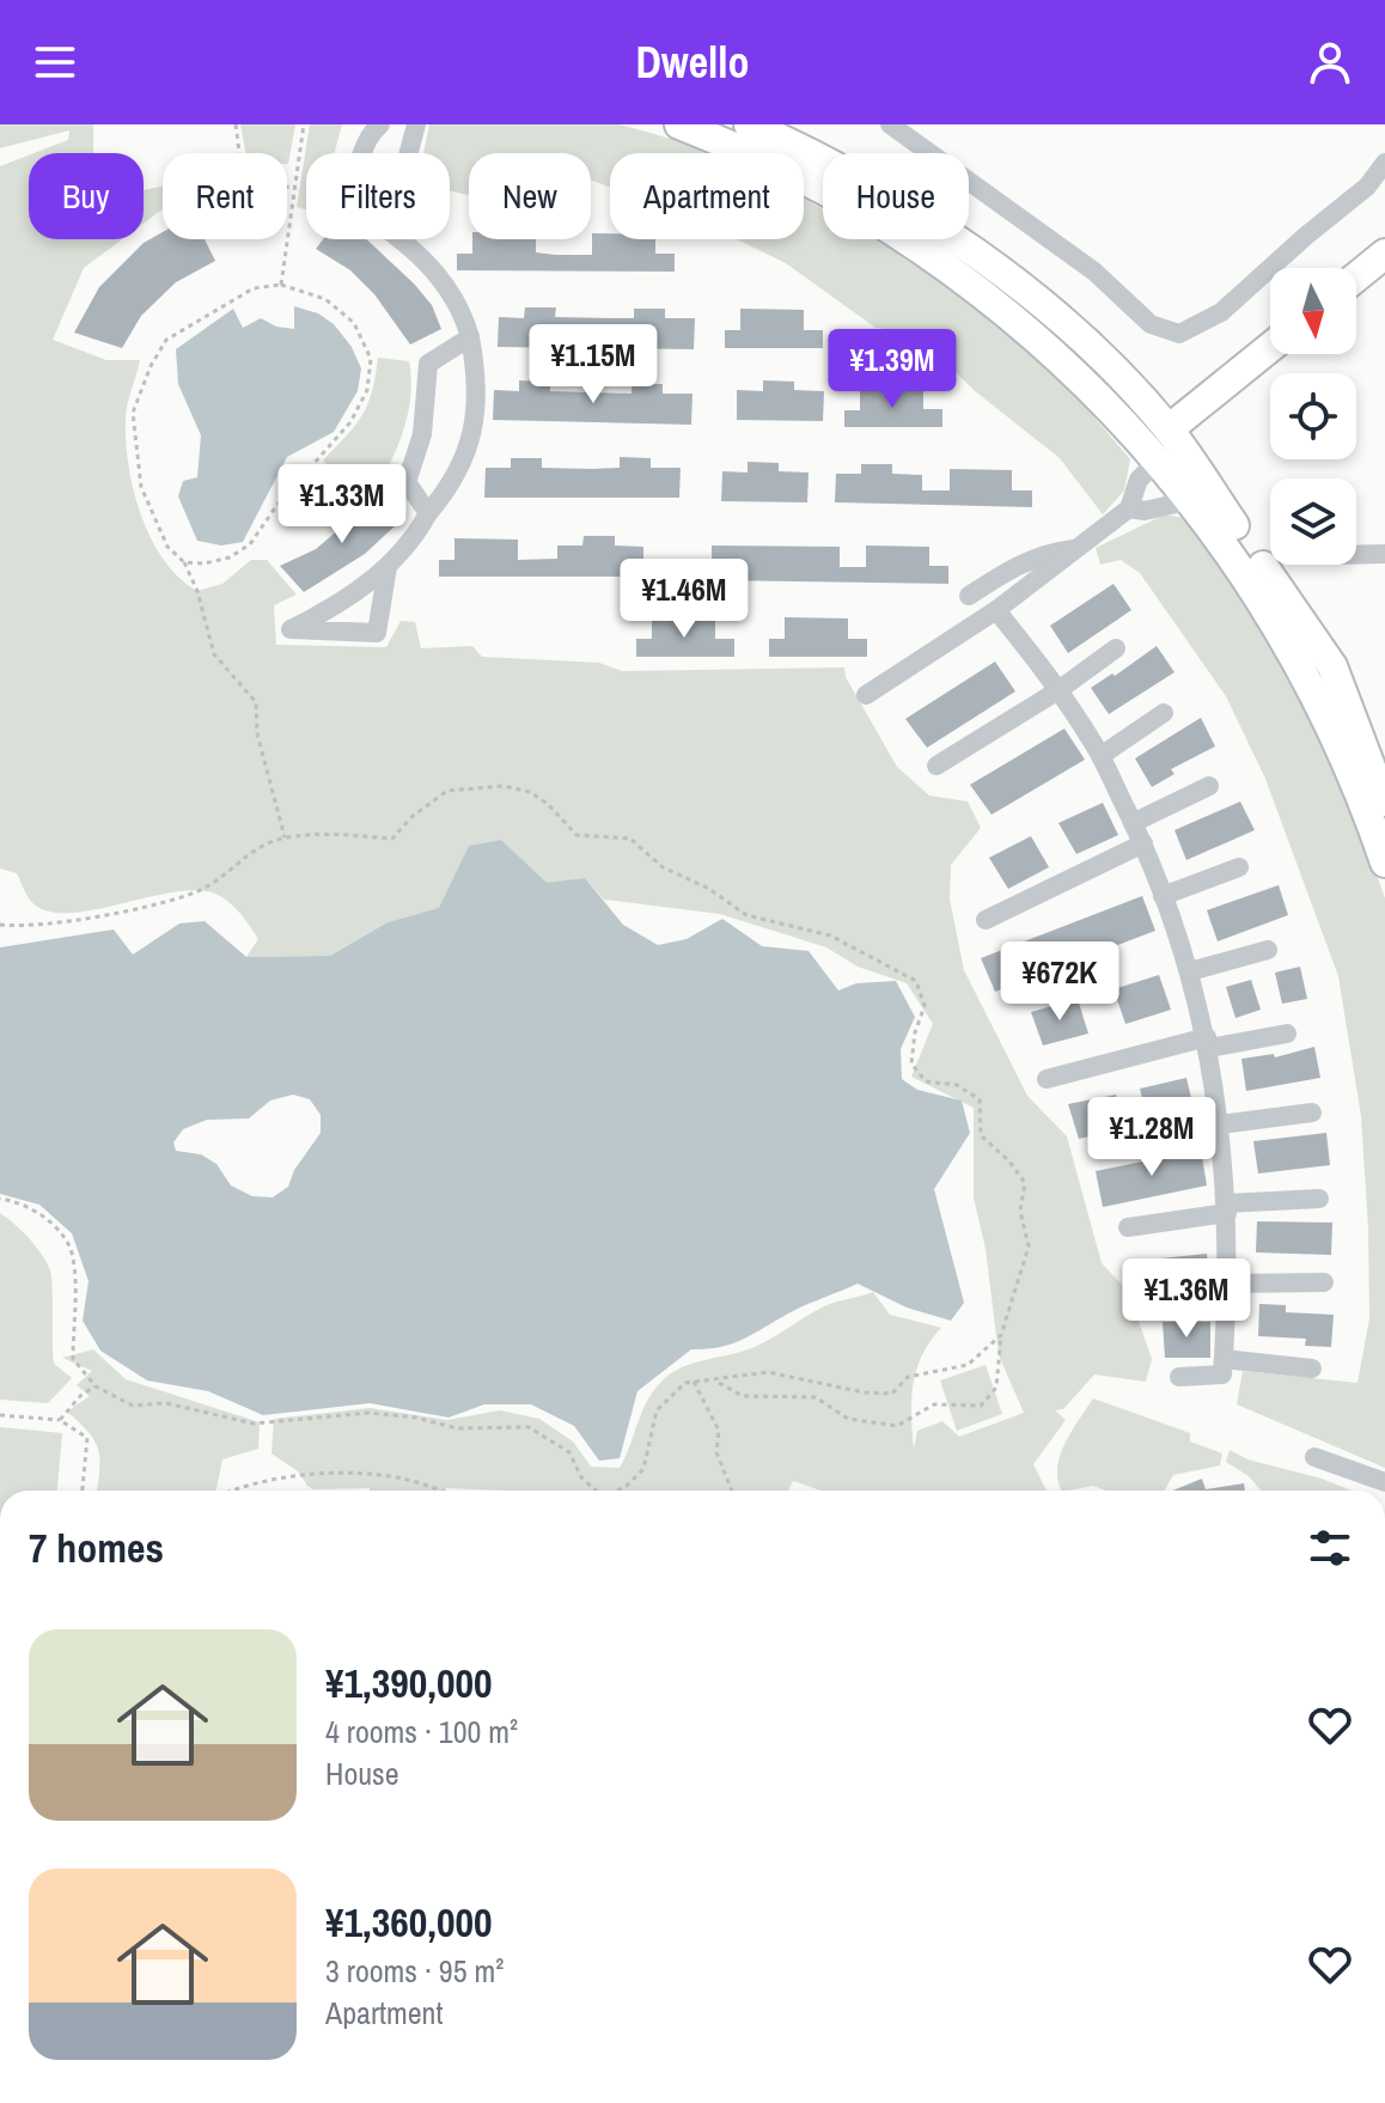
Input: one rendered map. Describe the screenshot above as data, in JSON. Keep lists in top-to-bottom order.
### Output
{
  "north": "bottom",
  "page": {
    "header": "Dwello",
    "chip": [
      "Buy",
      "Rent",
      "Filters",
      "New",
      "Apartment",
      "House"
    ],
    "price": [
      "¥1.15M",
      "¥1.39M",
      "¥1.33M",
      "¥1.46M",
      "¥672K",
      "¥1.28M",
      "¥1.36M"
    ],
    "heading": "7 homes",
    "list": [
      {
        "name": "¥1,390,000",
        "note": "4 rooms · 100 m² · House"
      },
      {
        "name": "¥1,360,000",
        "note": "3 rooms · 95 m² · Apartment"
      }
    ]
  }
}
